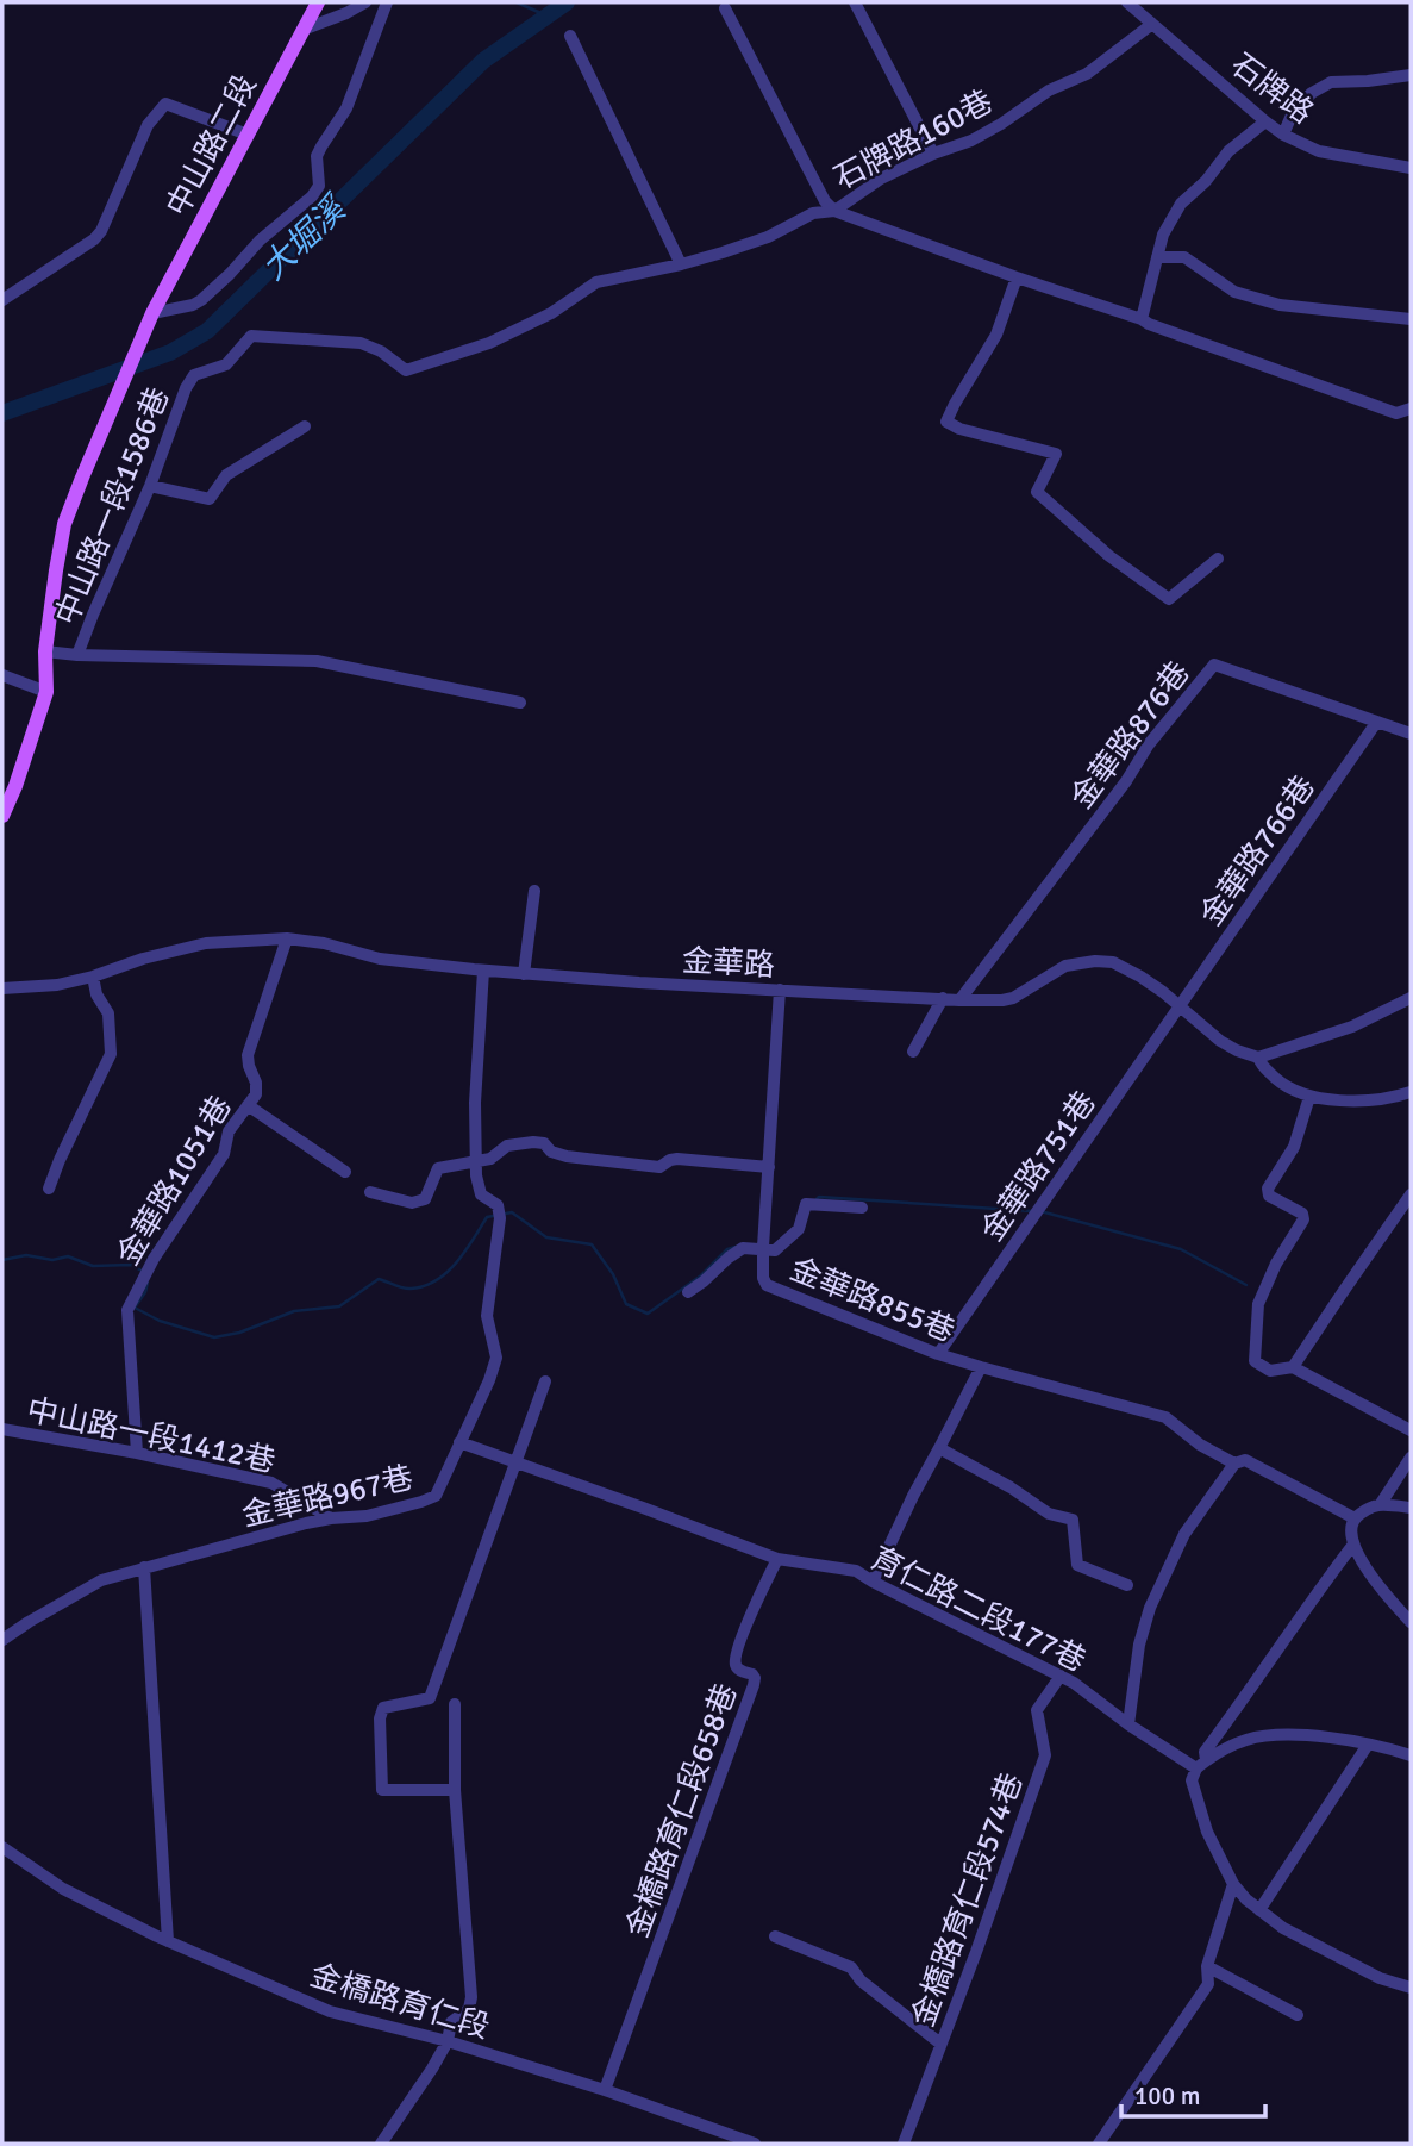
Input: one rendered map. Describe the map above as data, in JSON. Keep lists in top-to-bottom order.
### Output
{
  "streets": {
    "main road": ["中山路二段"],
    "street": [
      "石牌路",
      "石牌路160巷",
      "中山路一段1586巷",
      "金華路876巷",
      "金華路766巷",
      "金華路",
      "金華路751巷",
      "金華路1051巷",
      "金華路855巷",
      "中山路一段1412巷",
      "金華路967巷",
      "育仁路二段177巷",
      "金橋路育仁段658巷",
      "金橋路育仁段574巷",
      "金橋路育仁段"
    ]
  },
  "crossings": [
    ["石牌路", "石牌路160巷"],
    ["石牌路160巷", "中山路一段1586巷"],
    ["中山路二段", "中山路一段1586巷"],
    ["金華路876巷", "金華路766巷"],
    ["金華路876巷", "金華路"],
    ["金華路766巷", "金華路"],
    ["金華路766巷", "金華路751巷"],
    ["金華路", "金華路751巷"],
    ["金華路", "金華路1051巷"],
    ["金華路", "金華路855巷"],
    ["金華路", "金華路967巷"],
    ["金華路751巷", "金華路855巷"],
    ["金華路1051巷", "中山路一段1412巷"],
    ["中山路一段1412巷", "金華路967巷"],
    ["金華路967巷", "育仁路二段177巷"],
    ["育仁路二段177巷", "金橋路育仁段658巷"],
    ["育仁路二段177巷", "金橋路育仁段574巷"],
    ["金橋路育仁段658巷", "金橋路育仁段"]
  ],
  "water": ["大堀溪"],
  "scale_bar": "100 m"
}
